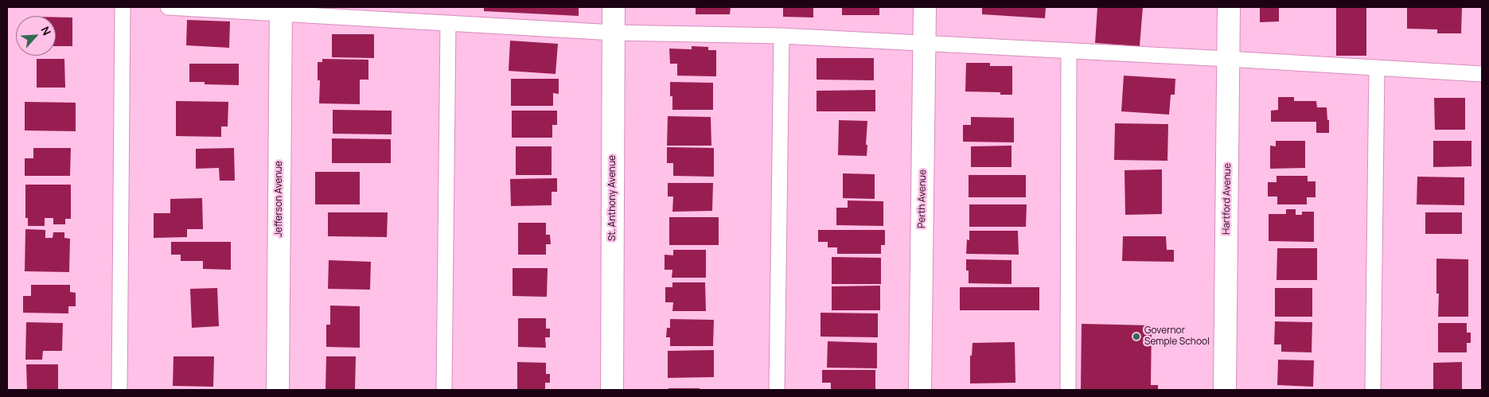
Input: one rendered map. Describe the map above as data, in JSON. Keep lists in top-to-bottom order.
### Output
{
  "streets": {
    "street": [
      "St. Anthony Avenue",
      "Jefferson Avenue",
      "Perth Avenue",
      "Hartford Avenue"
    ]
  },
  "places": ["Governor Semple School"],
  "north": "top right"
}
